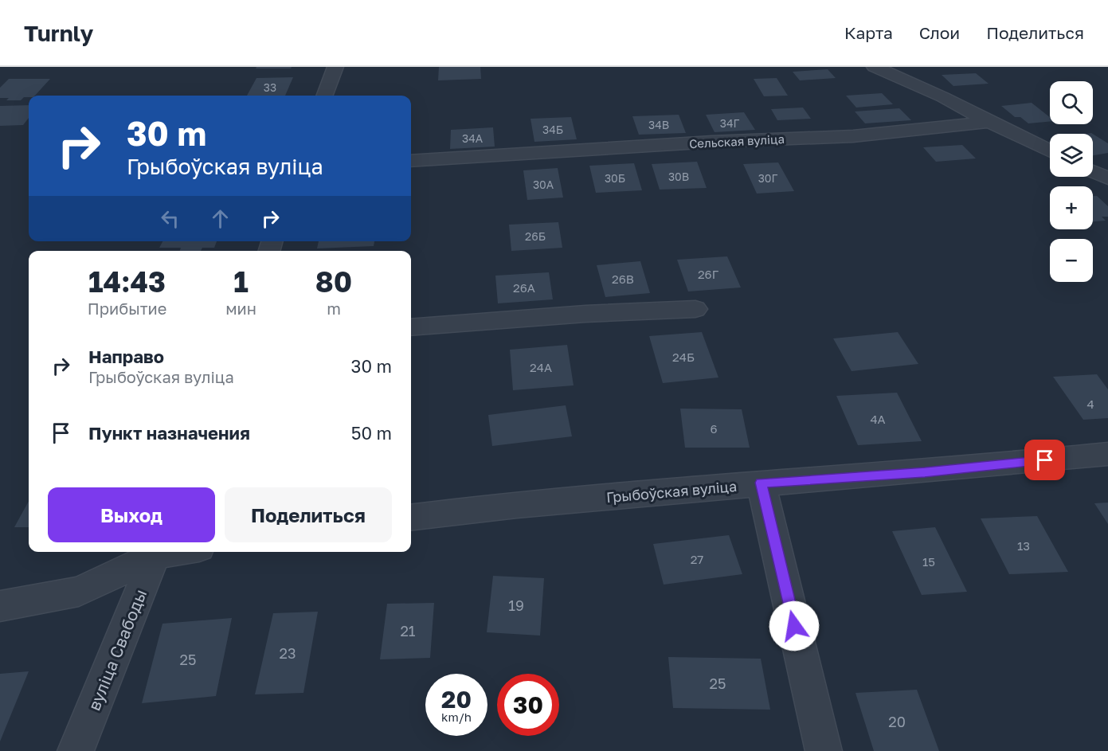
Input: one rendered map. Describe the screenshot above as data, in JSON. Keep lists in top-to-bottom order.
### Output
{
  "streets": {
    "street": ["Сельская вуліца", "Грыбоўская вуліца", "вуліца Свабоды"]
  },
  "house_numbers": [
    "33",
    "34Г",
    "34В",
    "34Б",
    "34А",
    "30В",
    "30Б",
    "30Г",
    "30А",
    "26Б",
    "26Г",
    "26В",
    "26А",
    "24Б",
    "24А",
    "4",
    "4А",
    "6",
    "13",
    "27",
    "15",
    "19",
    "21",
    "23",
    "25",
    "25",
    "20"
  ],
  "page": {
    "header": "Turnly",
    "nav": ["Карта", "Слои", "Поделиться"],
    "map_buttons": ["+", "−"],
    "turn": ["30 m", "Грыбоўская вуліца"],
    "eta": [
      "14:43",
      "Прибытие",
      "1",
      "мин",
      "80",
      "m"
    ],
    "list": [
      {
        "name": "Направо",
        "note": "Грыбоўская вуліца",
        "value": "30 m"
      },
      {
        "name": "Пункт назначения",
        "value": "50 m"
      }
    ],
    "buttons": ["Выход", "Поделиться"],
    "speed": "20 km/h",
    "limit": "30"
  }
}
